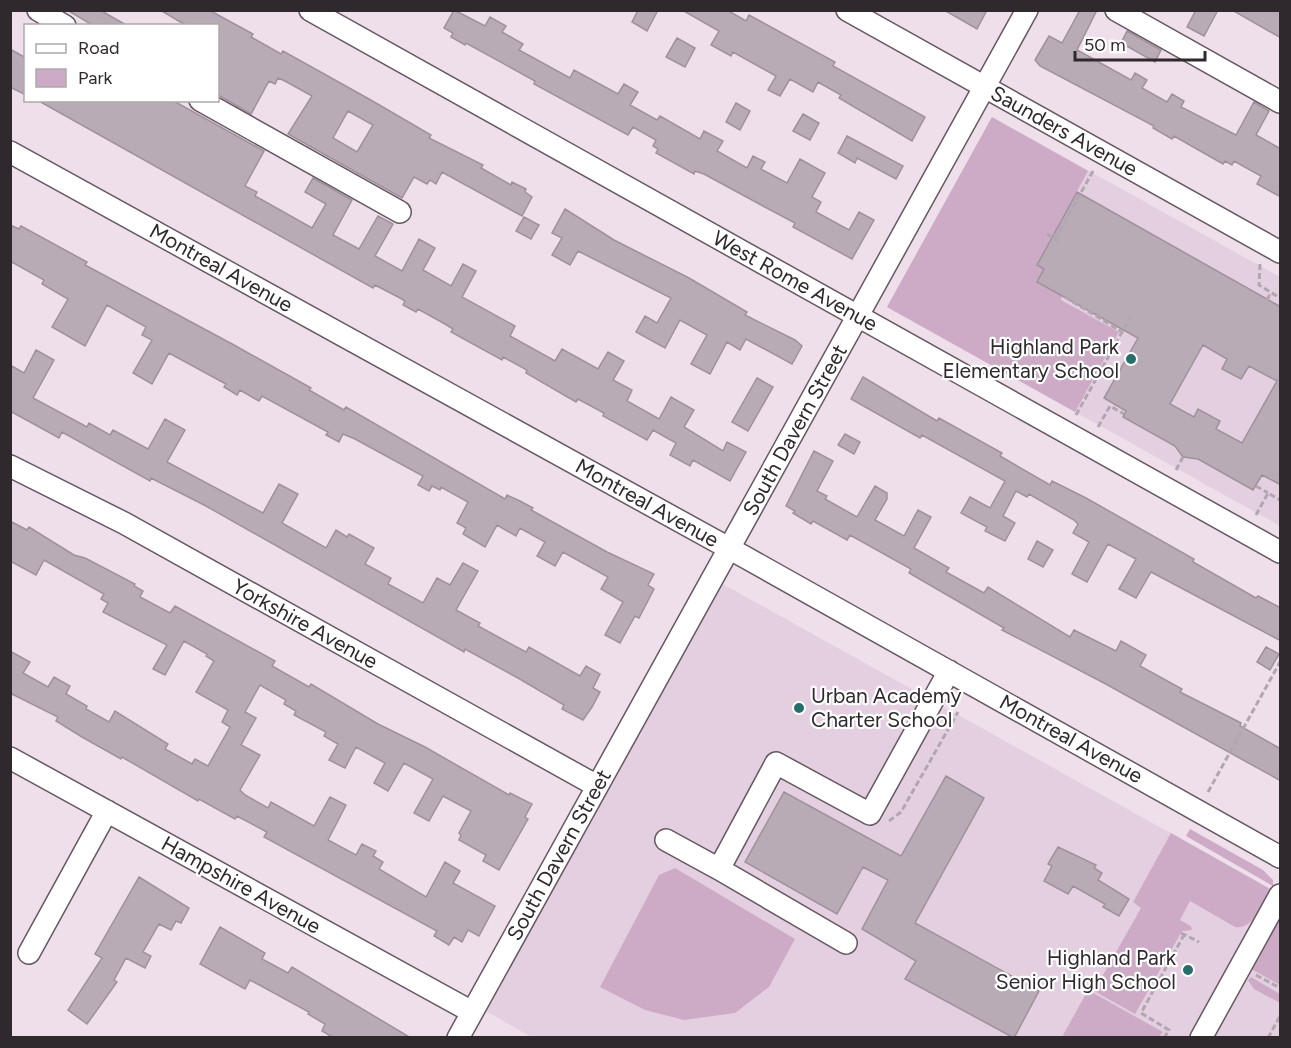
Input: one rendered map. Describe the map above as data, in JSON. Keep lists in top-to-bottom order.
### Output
{
  "streets": {
    "street": [
      "Saunders Avenue",
      "Montreal Avenue",
      "West Rome Avenue",
      "South Davern Street",
      "Yorkshire Avenue",
      "Hampshire Avenue"
    ]
  },
  "crossings": [
    ["Saunders Avenue", "South Davern Street"],
    ["Montreal Avenue", "South Davern Street"],
    ["West Rome Avenue", "South Davern Street"],
    ["South Davern Street", "Yorkshire Avenue"],
    ["South Davern Street", "Hampshire Avenue"]
  ],
  "places": ["Highland Park Elementary School", "Urban Academy Charter School", "Highland Park Senior High School"],
  "legend": ["Road", "Park"],
  "scale_bar": "50 m"
}
